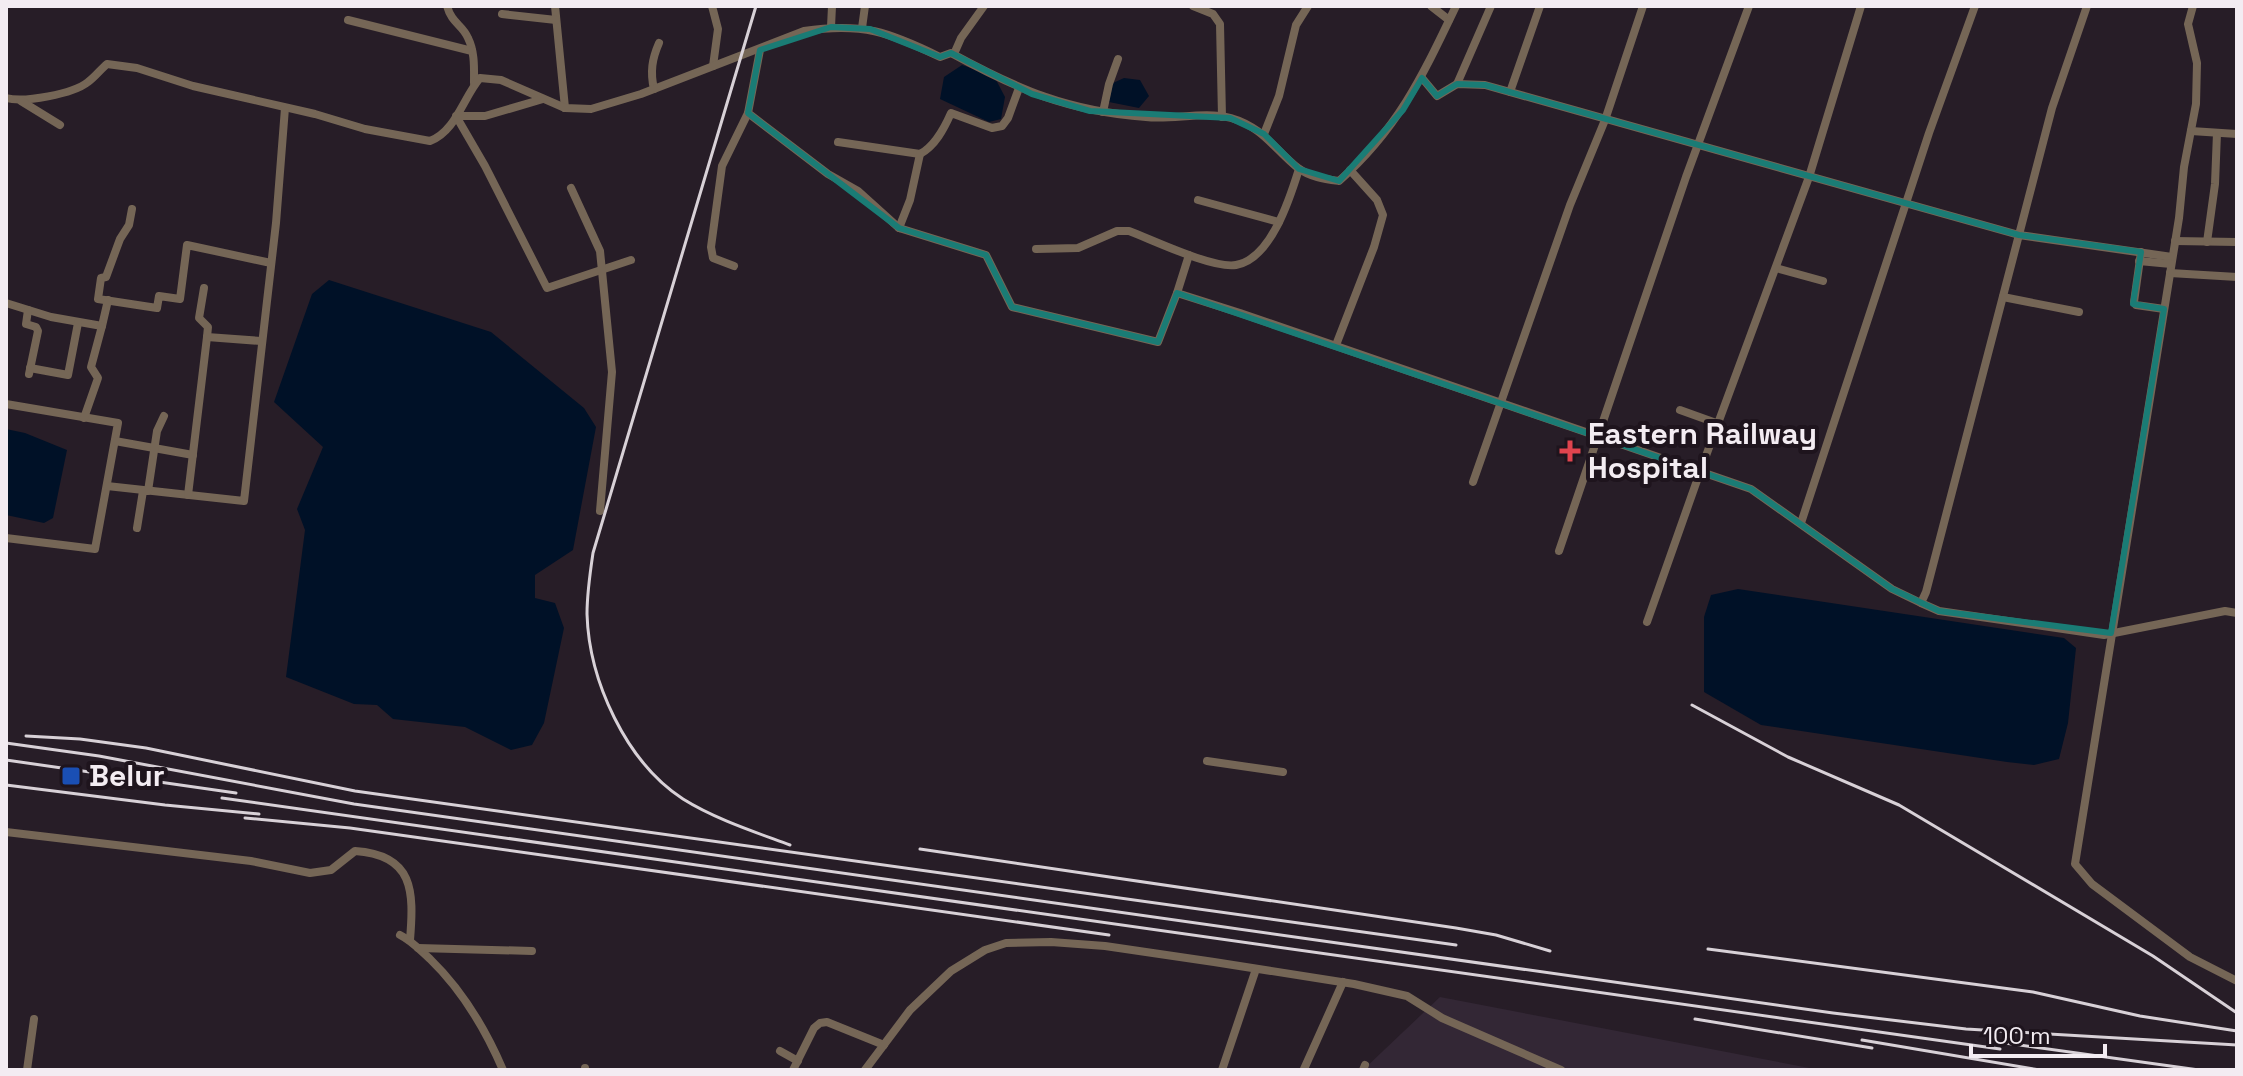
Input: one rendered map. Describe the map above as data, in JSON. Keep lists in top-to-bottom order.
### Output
{
  "places": {
    "health": ["Eastern Railway Hospital"],
    "transit": ["Belur"]
  },
  "scale_bar": "100 m"
}
